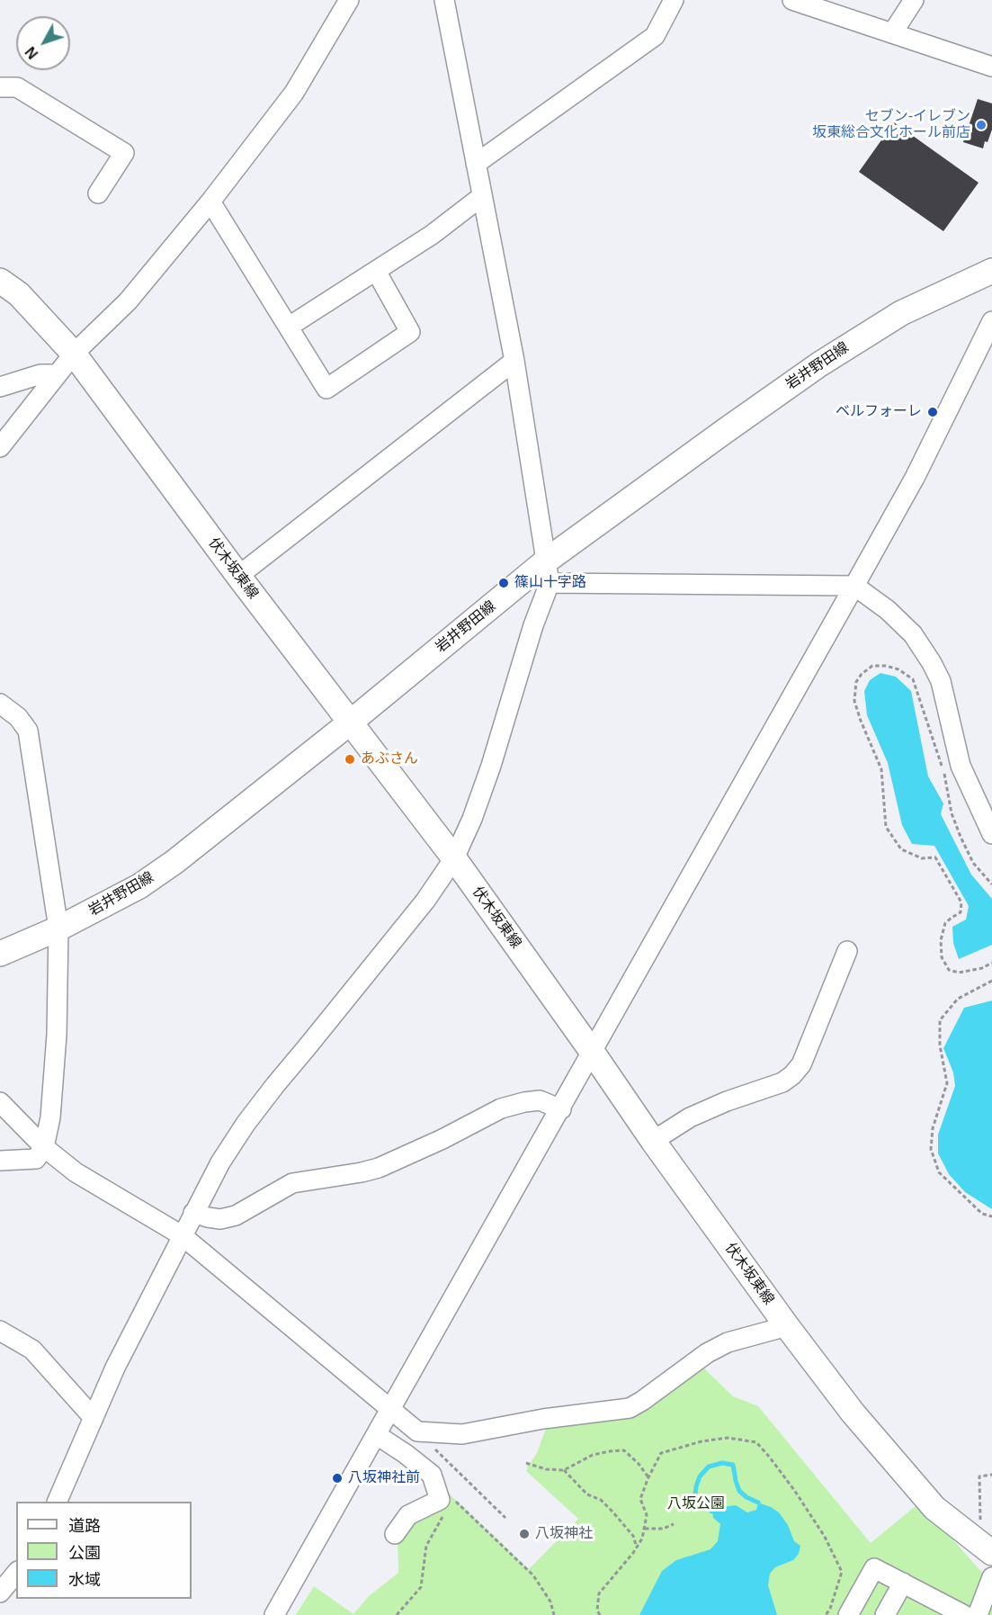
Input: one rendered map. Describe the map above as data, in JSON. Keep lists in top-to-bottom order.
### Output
{
  "streets": {
    "main road": ["岩井野田線", "伏木坂東線"]
  },
  "crossings": [
    ["岩井野田線", "伏木坂東線"]
  ],
  "parks": ["八坂公園"],
  "places": [
    "セブン-イレブン 坂東総合文化ホール前店",
    "ベルフォーレ",
    "篠山十字路",
    "あぶさん",
    "八坂神社前",
    "八坂神社"
  ],
  "legend": ["道路", "公園", "水域"],
  "north": "bottom left"
}
